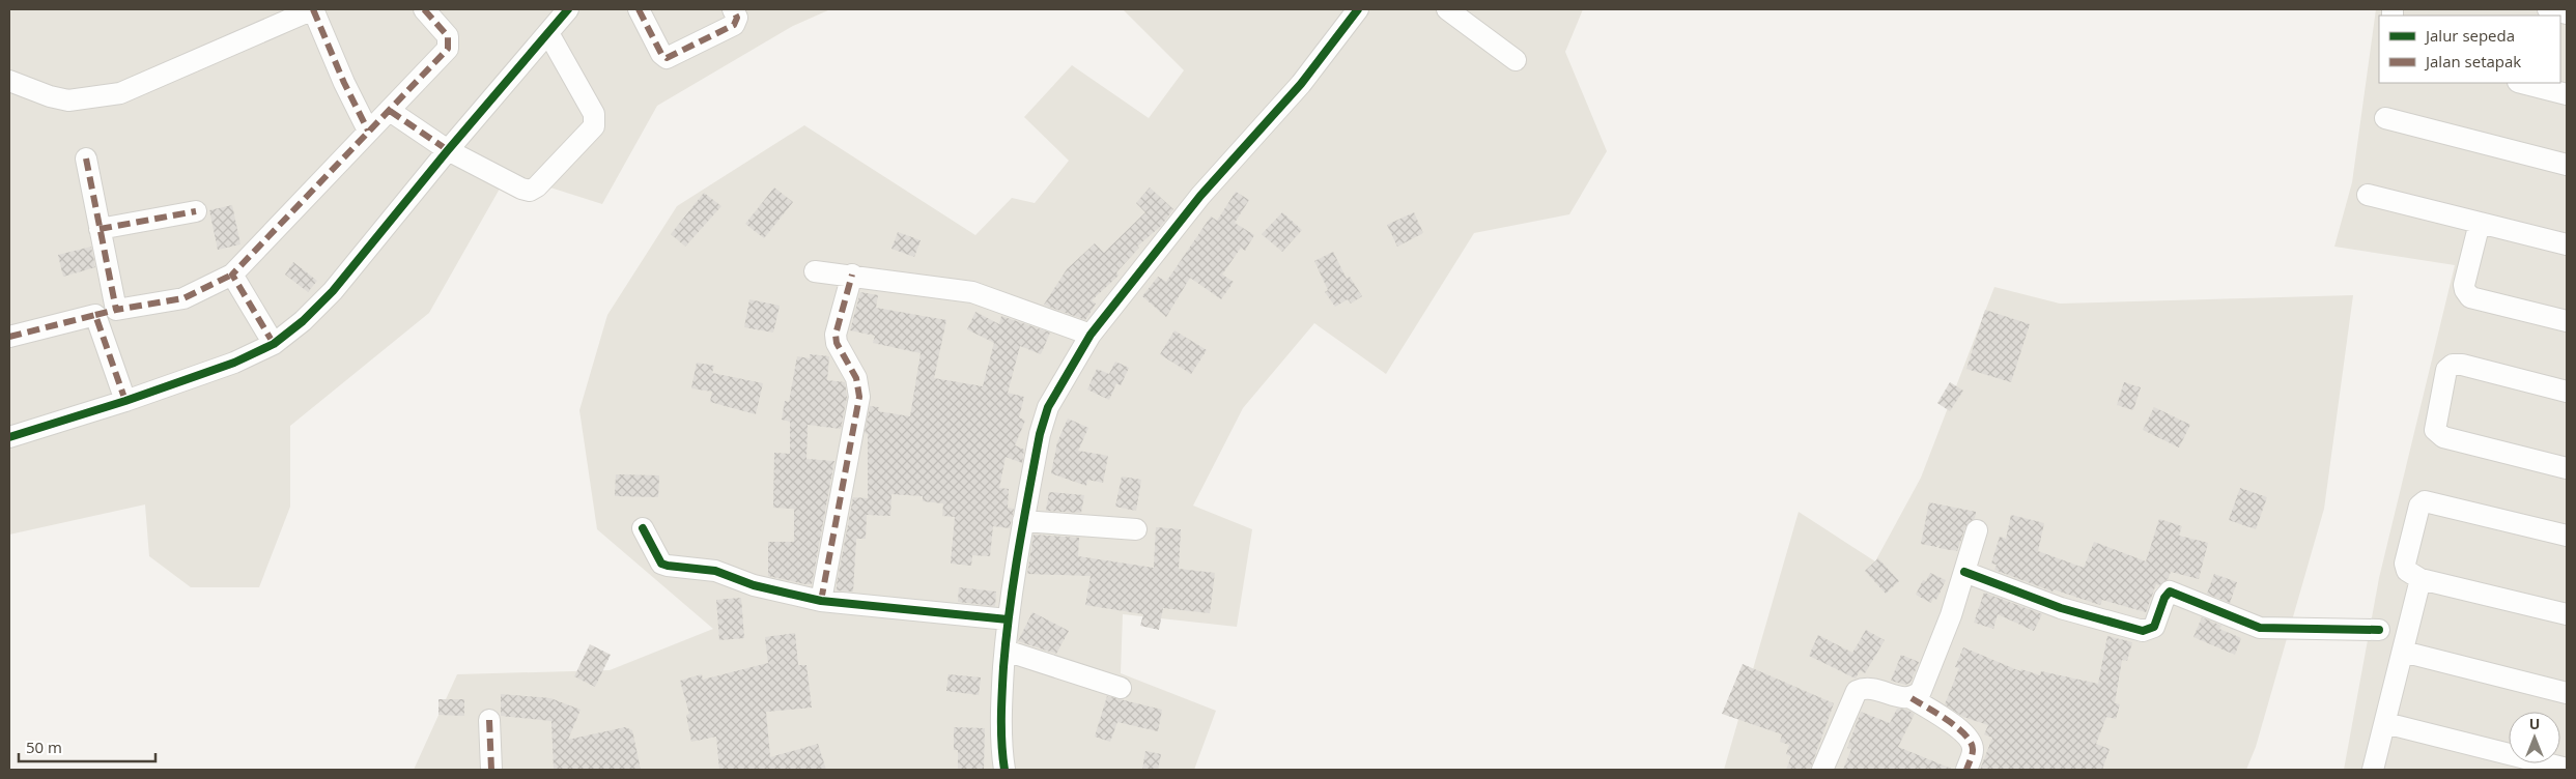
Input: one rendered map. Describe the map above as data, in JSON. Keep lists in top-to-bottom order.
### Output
{
  "legend": ["Jalur sepeda", "Jalan setapak"],
  "scale_bar": "50 m",
  "north": "top"
}
